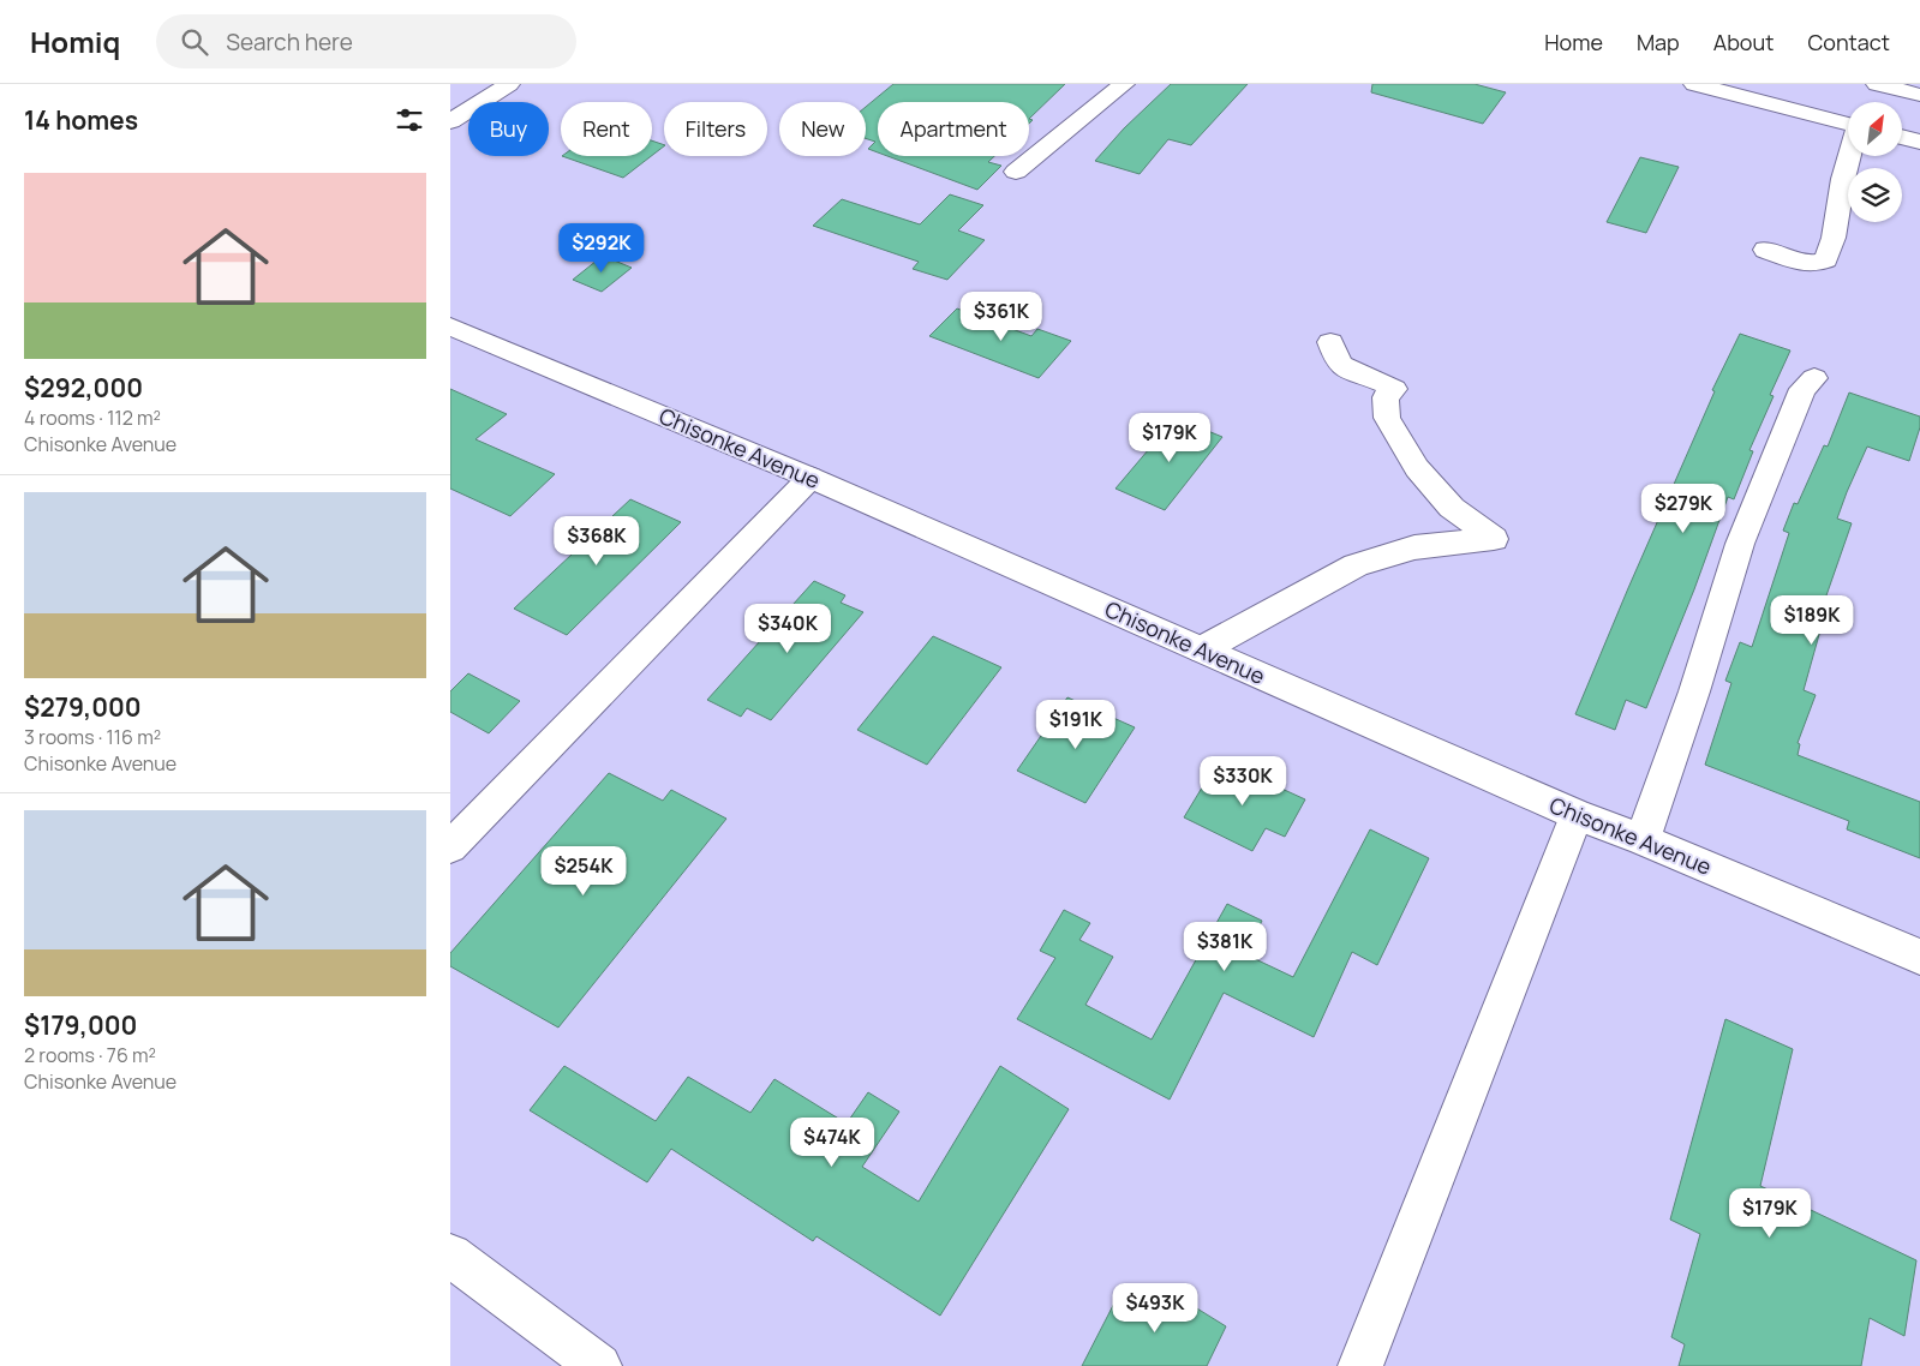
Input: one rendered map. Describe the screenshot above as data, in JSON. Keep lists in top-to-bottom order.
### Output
{
  "streets": {
    "street": ["Chisonke Avenue"]
  },
  "north": "top right",
  "page": {
    "header": "Homiq",
    "search": "Search here",
    "nav": [
      "Home",
      "Map",
      "About",
      "Contact"
    ],
    "heading": "14 homes",
    "chip": [
      "Buy",
      "Rent",
      "Filters",
      "New",
      "Apartment"
    ],
    "list": [
      {
        "name": "$292,000",
        "note": "4 rooms · 112 m² · Chisonke Avenue"
      },
      {
        "name": "$279,000",
        "note": "3 rooms · 116 m² · Chisonke Avenue"
      },
      {
        "name": "$179,000",
        "note": "2 rooms · 76 m² · Chisonke Avenue"
      }
    ],
    "price": [
      "$292K",
      "$361K",
      "$179K",
      "$279K",
      "$368K",
      "$189K",
      "$340K",
      "$191K",
      "$330K",
      "$254K",
      "$381K",
      "$474K",
      "$179K",
      "$493K"
    ]
  }
}
